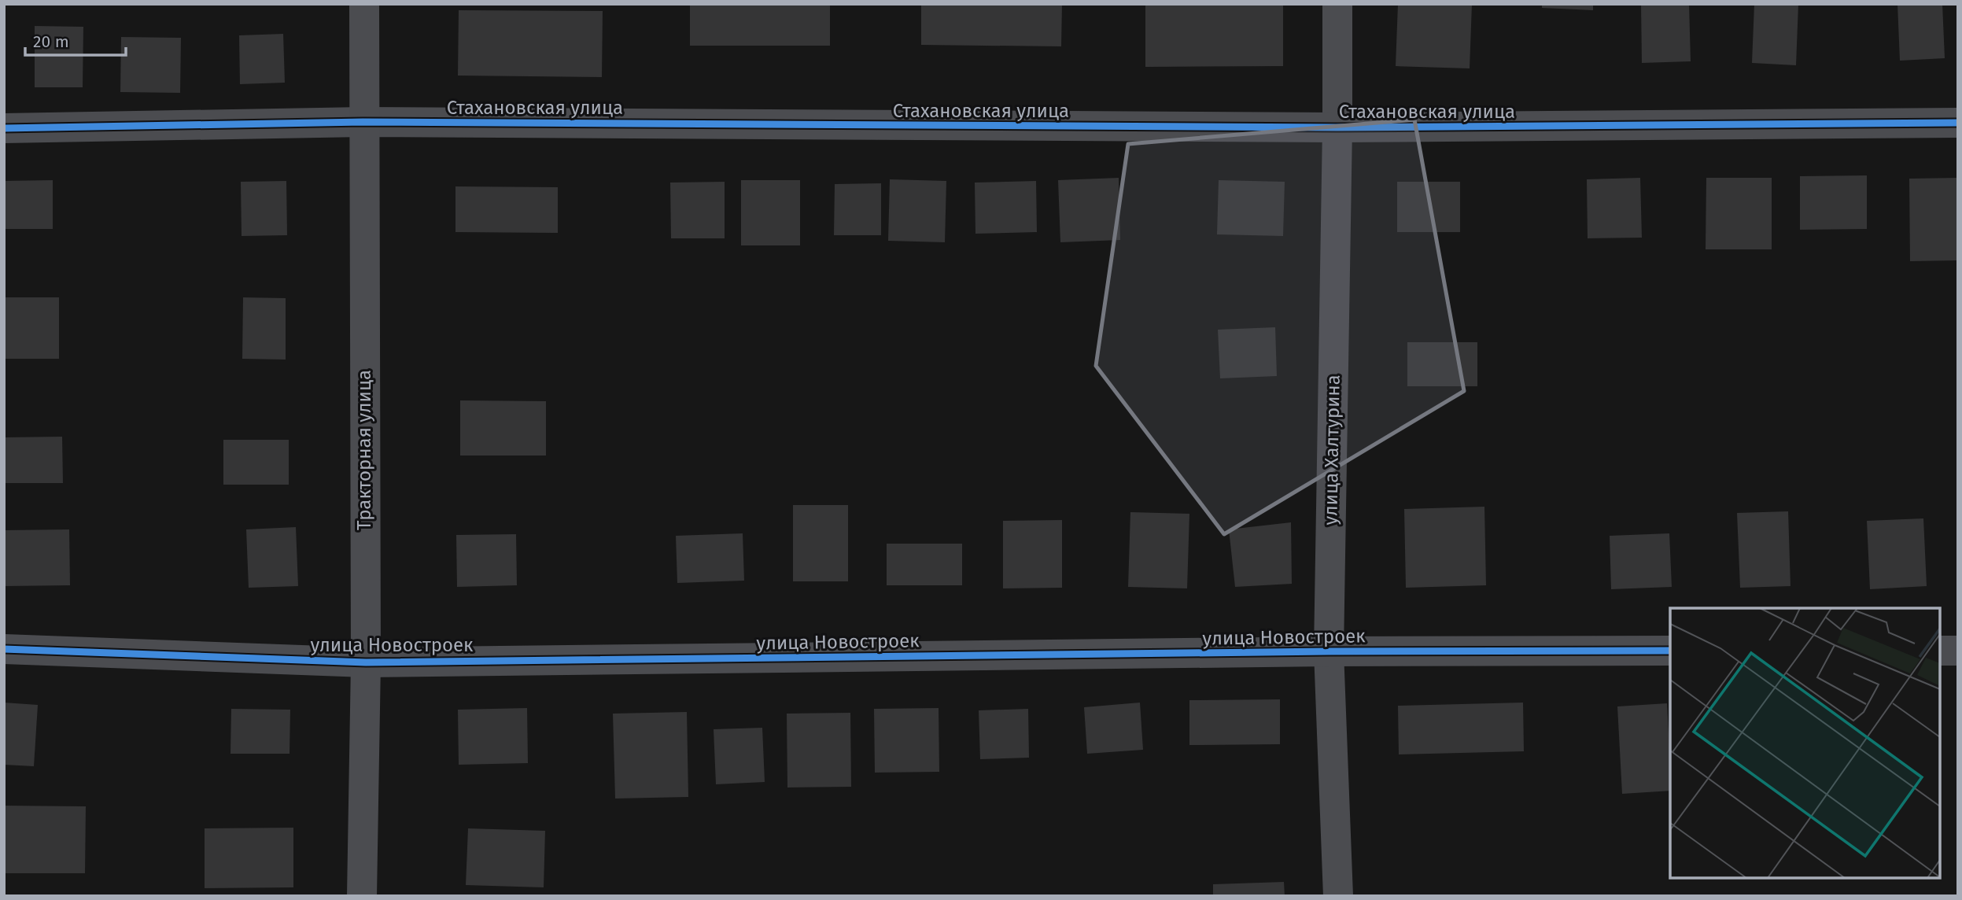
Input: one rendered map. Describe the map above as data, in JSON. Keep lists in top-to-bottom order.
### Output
{
  "streets": {
    "street": [
      "Стахановская улица",
      "Тракторная улица",
      "улица Халтурина",
      "улица Новостроек"
    ]
  },
  "crossings": [
    ["Стахановская улица", "Тракторная улица"],
    ["Стахановская улица", "улица Халтурина"],
    ["Тракторная улица", "улица Новостроек"],
    ["улица Халтурина", "улица Новостроек"]
  ],
  "scale_bar": "20 m"
}
